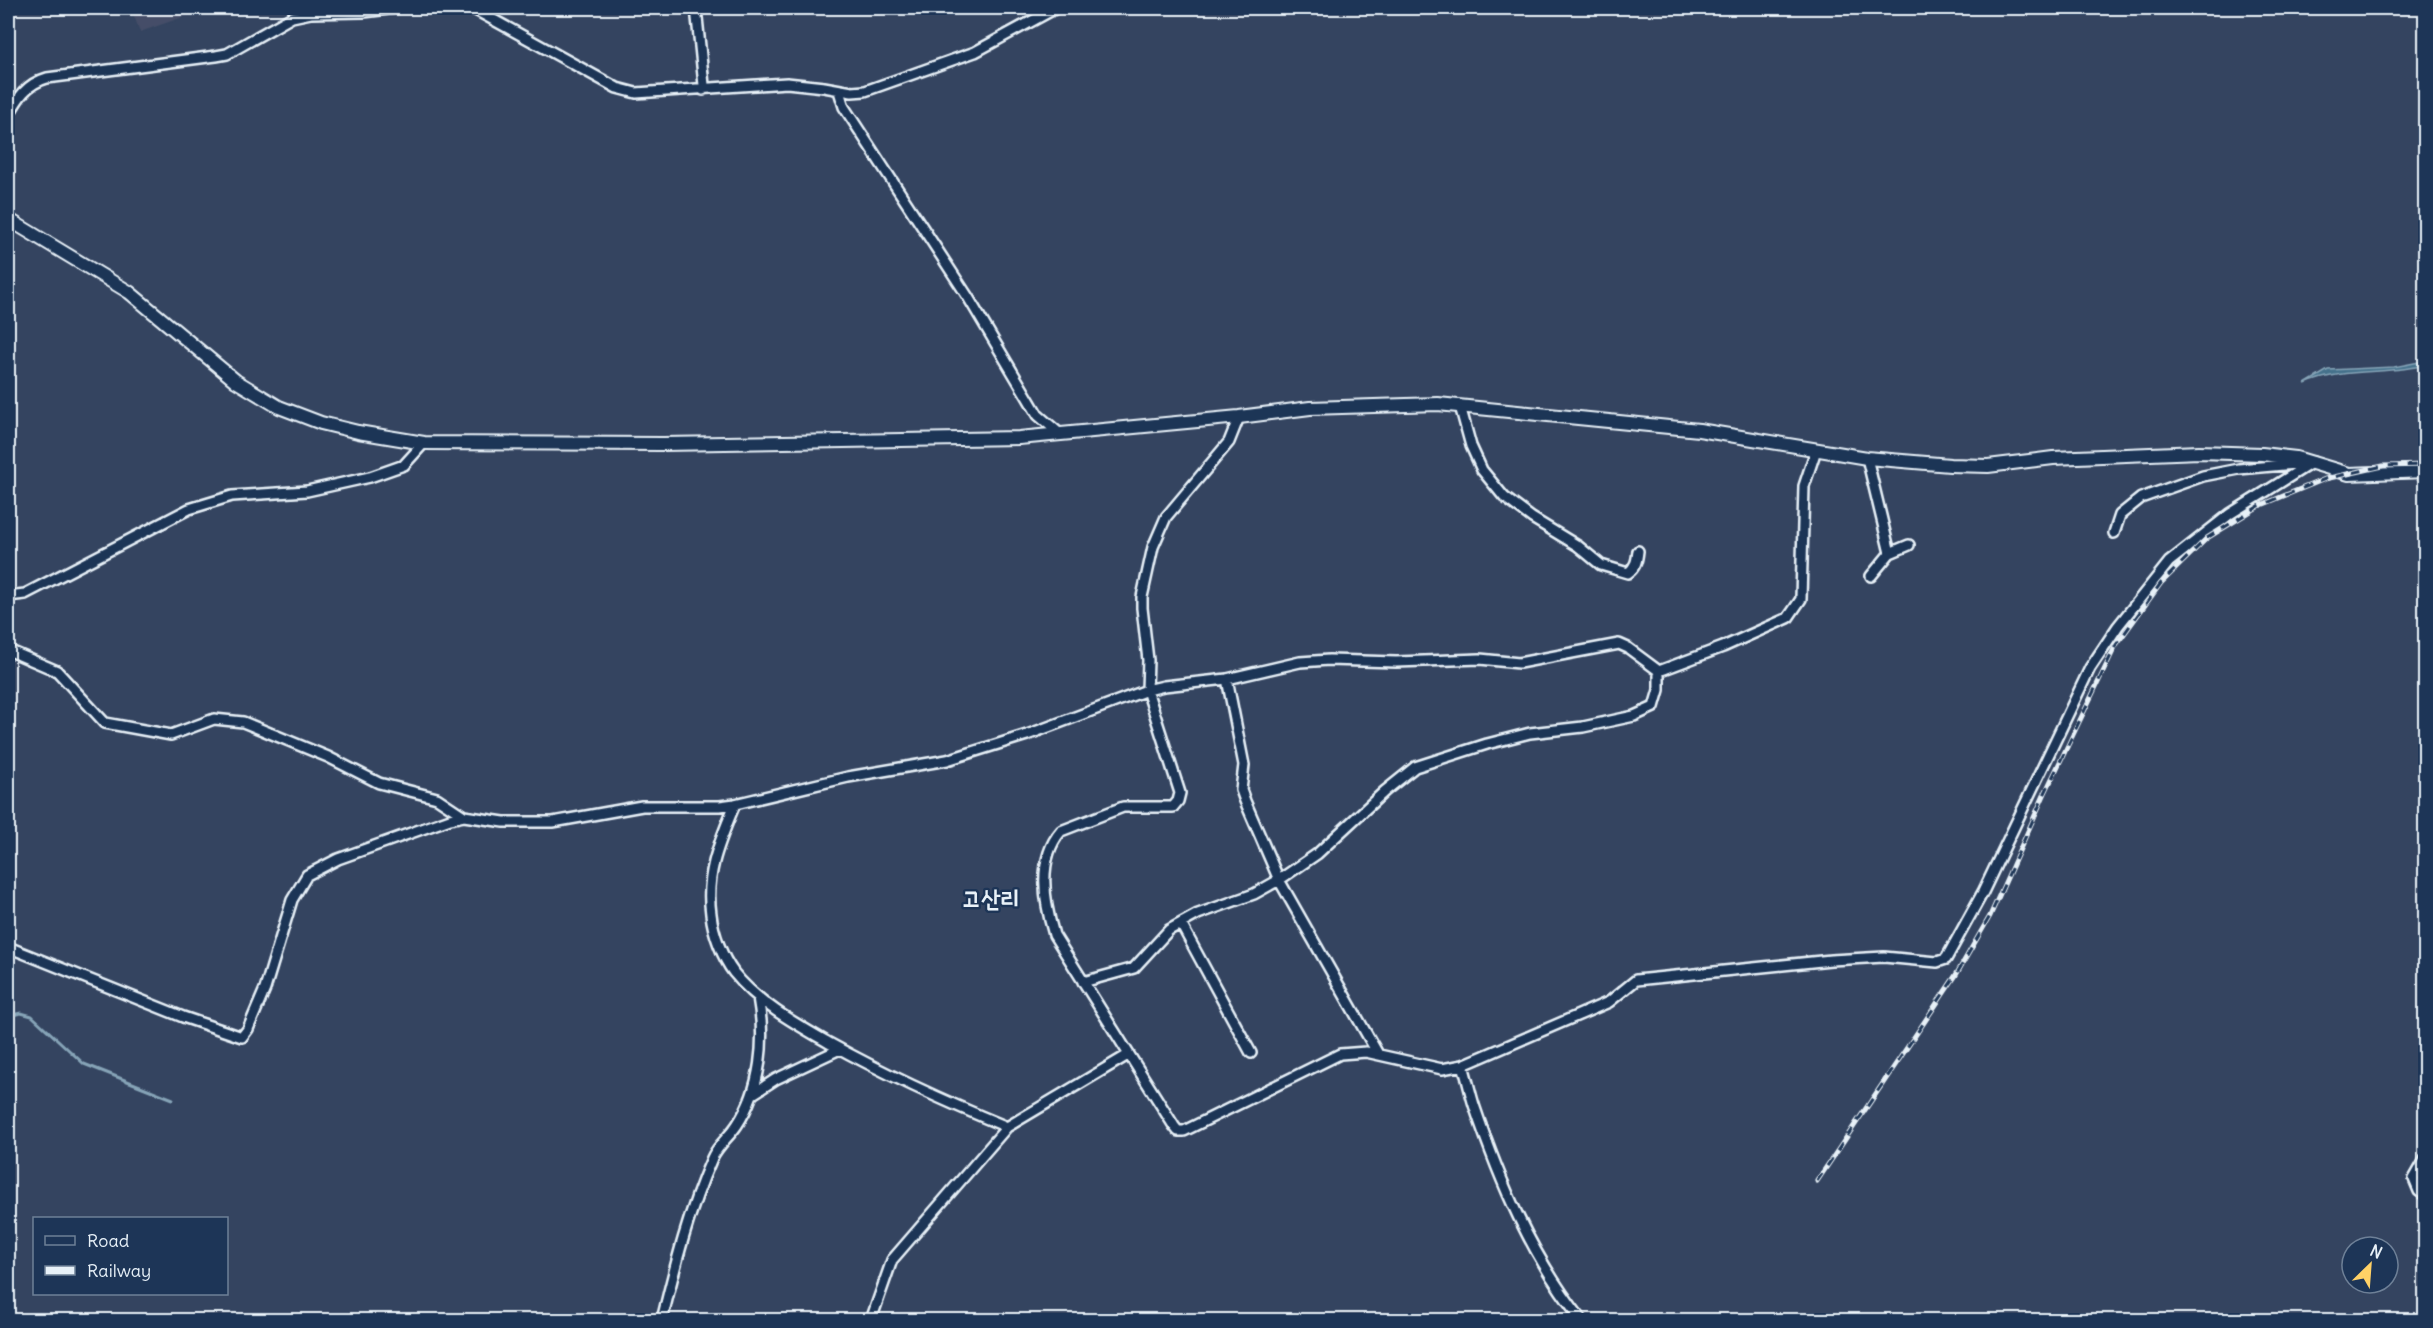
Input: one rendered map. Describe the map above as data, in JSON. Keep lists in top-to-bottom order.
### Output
{
  "districts": ["고산리"],
  "legend": ["Road", "Railway"],
  "north": "top right"
}
